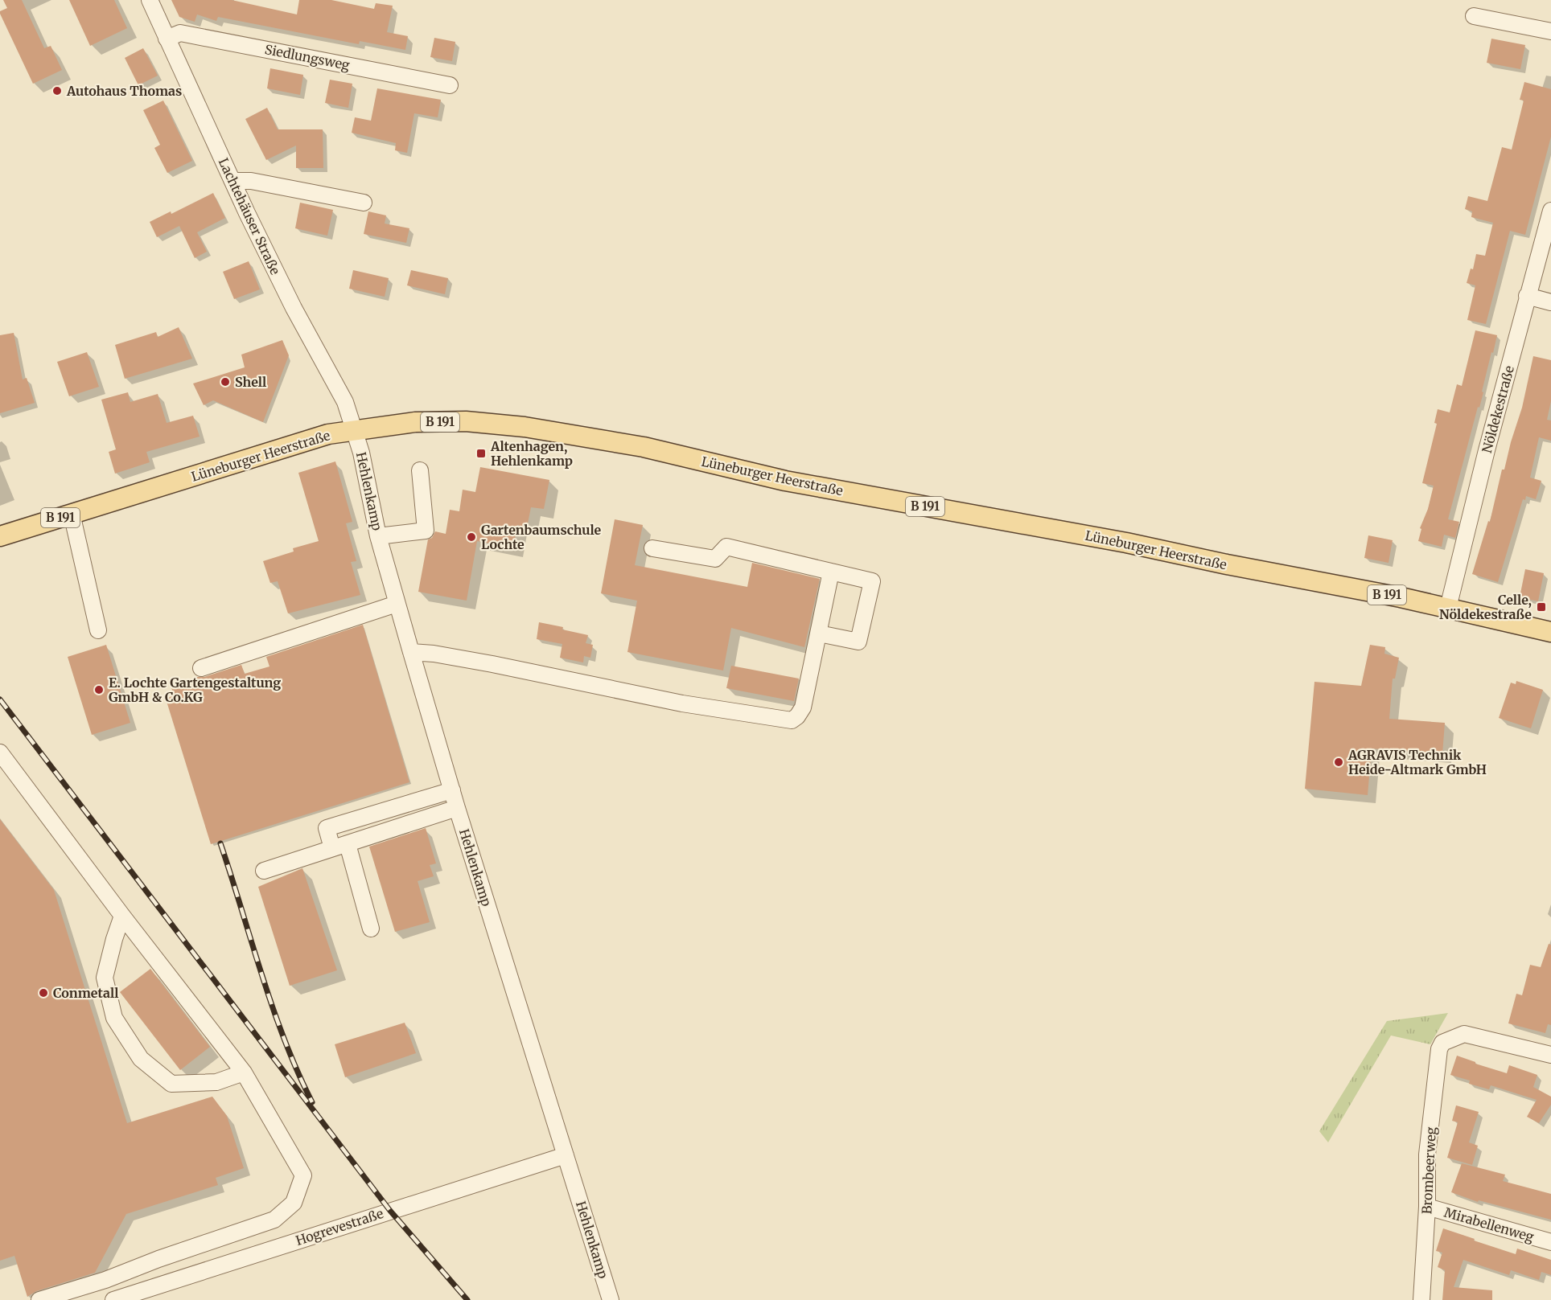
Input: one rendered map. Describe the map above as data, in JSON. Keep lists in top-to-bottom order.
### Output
{
  "streets": {
    "main road": ["B 191", "Lüneburger Heerstraße"],
    "street": [
      "Siedlungsweg",
      "Lachtehäuser Straße",
      "Nöldekestraße",
      "Hehlenkamp",
      "Brombeerweg",
      "Mirabellenweg",
      "Hogrevestraße"
    ]
  },
  "crossings": [
    ["Siedlungsweg", "Lachtehäuser Straße"],
    ["Lachtehäuser Straße", "Lüneburger Heerstraße"],
    ["Lachtehäuser Straße", "Hehlenkamp"],
    ["Nöldekestraße", "Lüneburger Heerstraße"],
    ["Lüneburger Heerstraße", "Hehlenkamp"],
    ["Hehlenkamp", "Hogrevestraße"],
    ["Brombeerweg", "Mirabellenweg"]
  ],
  "places": {
    "other": [
      "Autohaus Thomas",
      "Shell",
      "Gartenbaumschule Lochte",
      "E. Lochte Gartengestaltung GmbH & Co.KG",
      "AGRAVIS Technik Heide-Altmark GmbH",
      "Conmetall"
    ],
    "transit": ["Altenhagen, Hehlenkamp", "Celle, Nöldekestraße"]
  }
}
